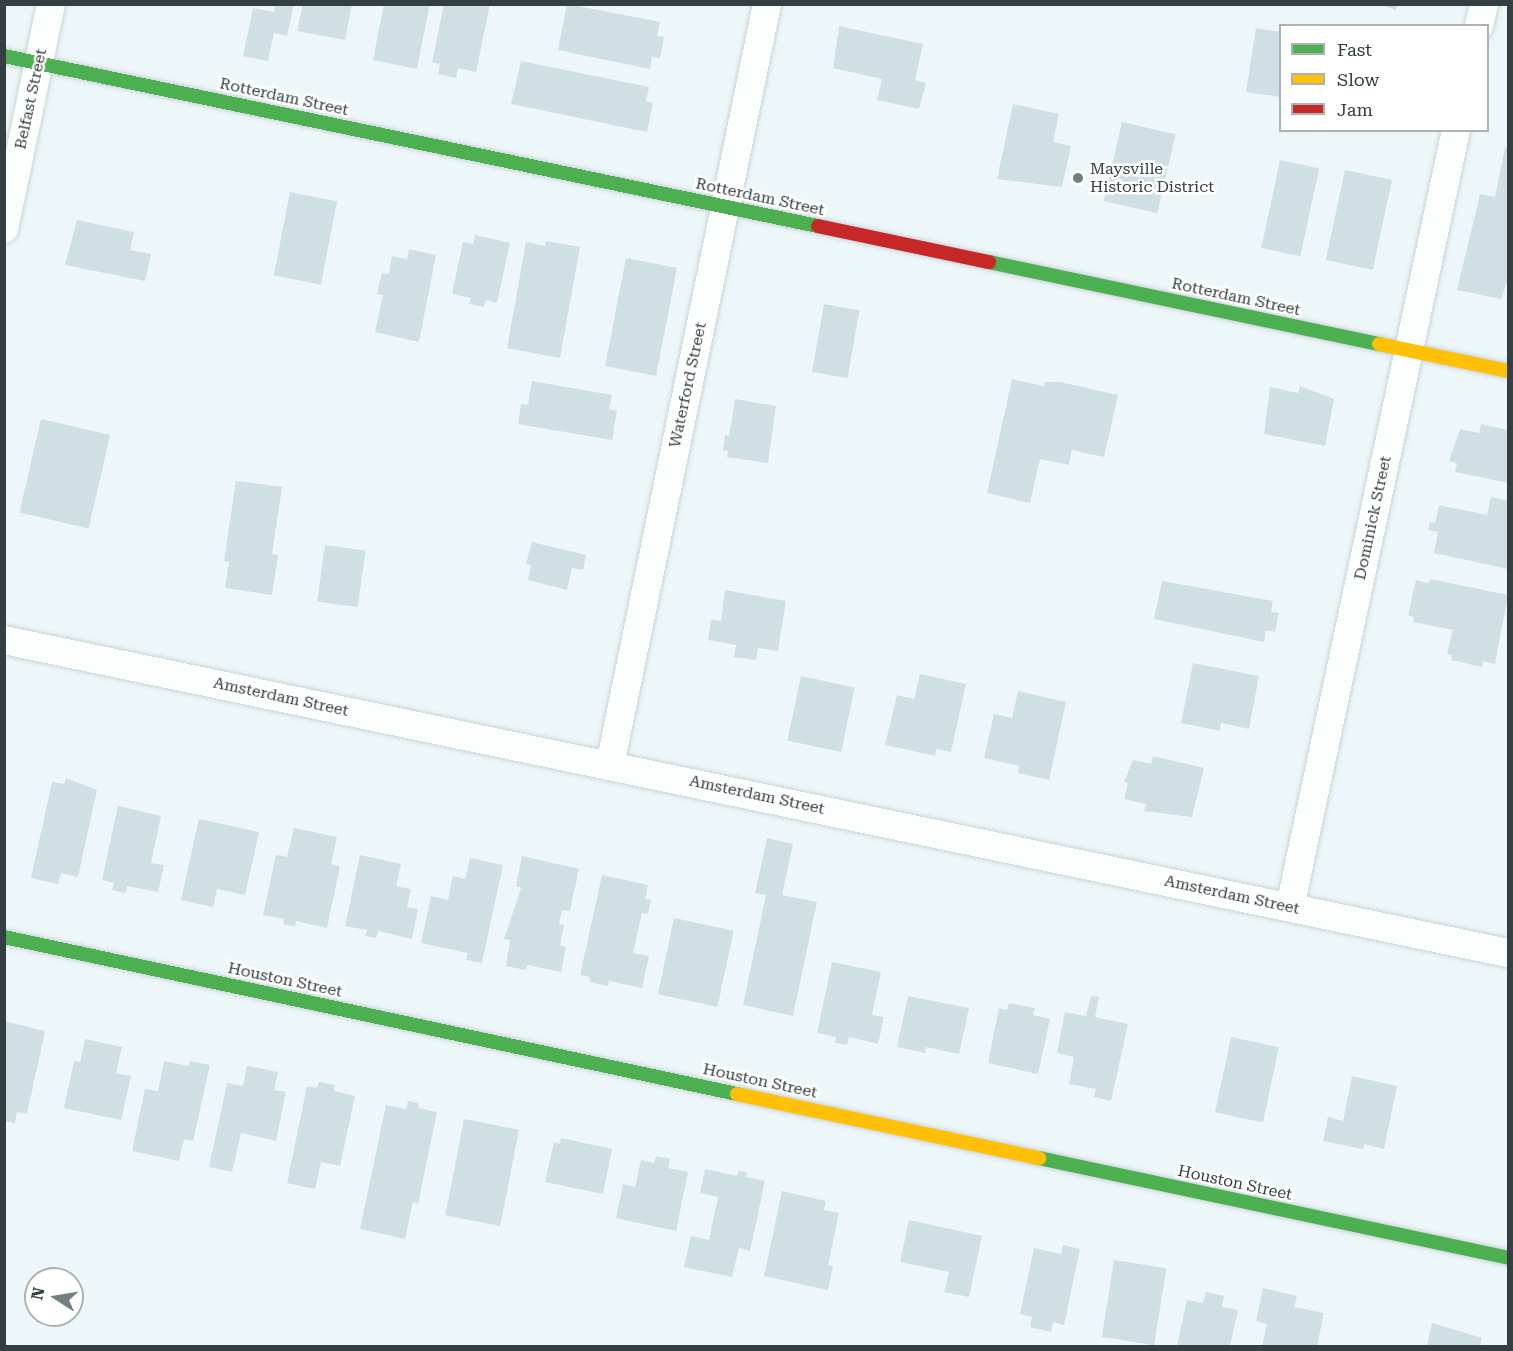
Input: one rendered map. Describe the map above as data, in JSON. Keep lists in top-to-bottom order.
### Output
{
  "streets": {
    "street": [
      "Rotterdam Street",
      "Belfast Street",
      "Waterford Street",
      "Dominick Street",
      "Amsterdam Street",
      "Houston Street"
    ]
  },
  "crossings": [
    ["Rotterdam Street", "Belfast Street"],
    ["Rotterdam Street", "Waterford Street"],
    ["Rotterdam Street", "Dominick Street"],
    ["Waterford Street", "Amsterdam Street"],
    ["Dominick Street", "Amsterdam Street"]
  ],
  "places": ["Maysville Historic District"],
  "legend": ["Fast", "Slow", "Jam"],
  "north": "left"
}
